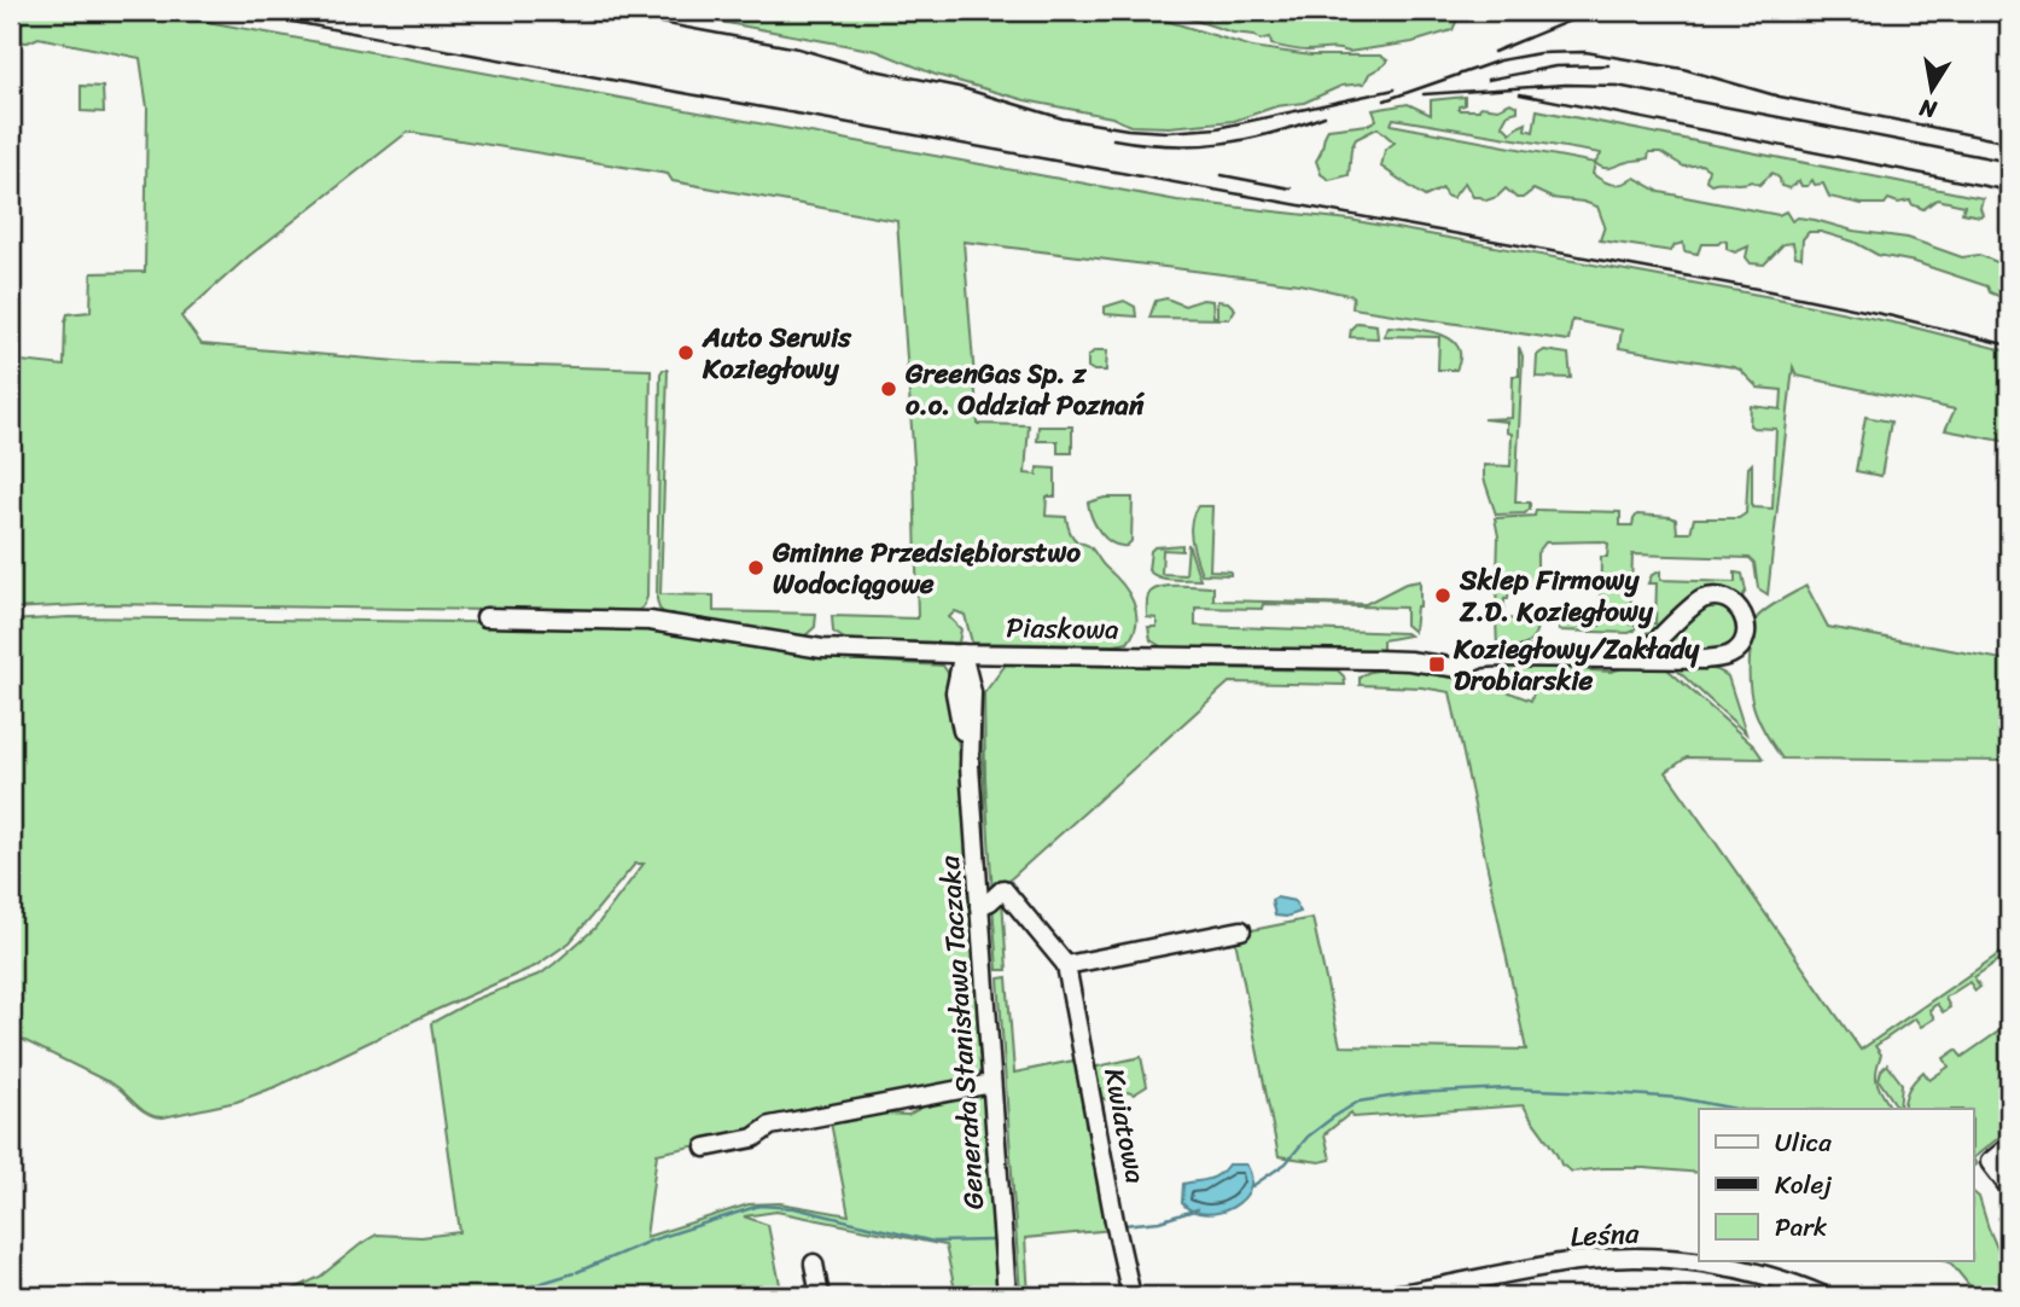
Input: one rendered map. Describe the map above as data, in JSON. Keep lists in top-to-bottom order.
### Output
{
  "streets": {
    "street": [
      "Piaskowa",
      "Generała Stanisława Taczaka",
      "Kwiatowa",
      "Leśna"
    ]
  },
  "crossings": [
    ["Piaskowa", "Generała Stanisława Taczaka"],
    ["Generała Stanisława Taczaka", "Kwiatowa"]
  ],
  "places": {
    "other": [
      "Auto Serwis Koziegłowy",
      "GreenGas Sp. z o.o. Oddział Poznań",
      "Gminne Przedsiębiorstwo Wodociągowe",
      "Sklep Firmowy Z.D. Koziegłowy"
    ],
    "transit": ["Koziegłowy/Zakłady Drobiarskie"]
  },
  "legend": ["Ulica", "Kolej", "Park"],
  "north": "bottom"
}
